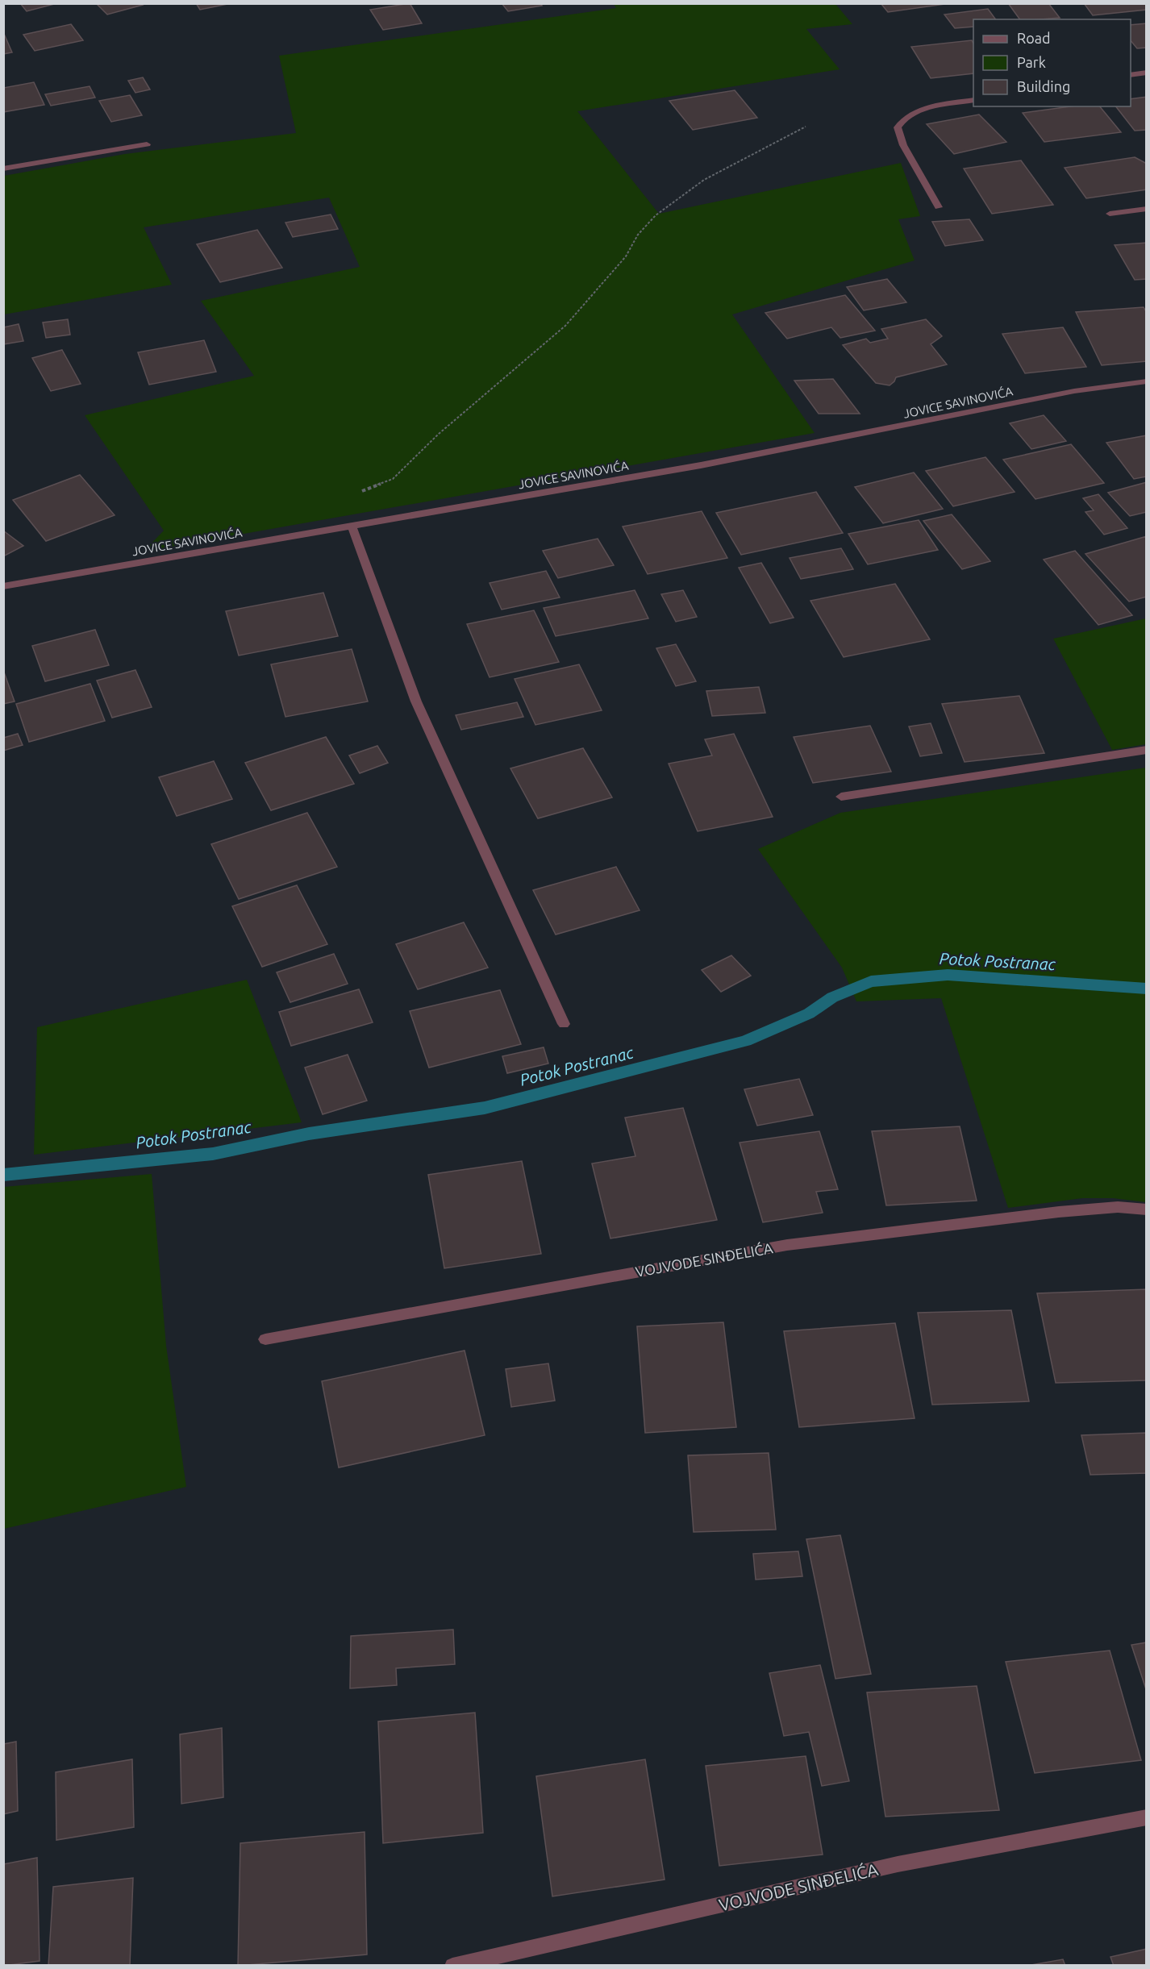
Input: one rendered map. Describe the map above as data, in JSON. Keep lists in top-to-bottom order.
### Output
{
  "streets": {
    "street": ["JOVICE SAVINOVIĆA", "VOJVODE SINĐELIĆA"]
  },
  "water": ["Potok Postranac"],
  "legend": ["Road", "Park", "Building"]
}
